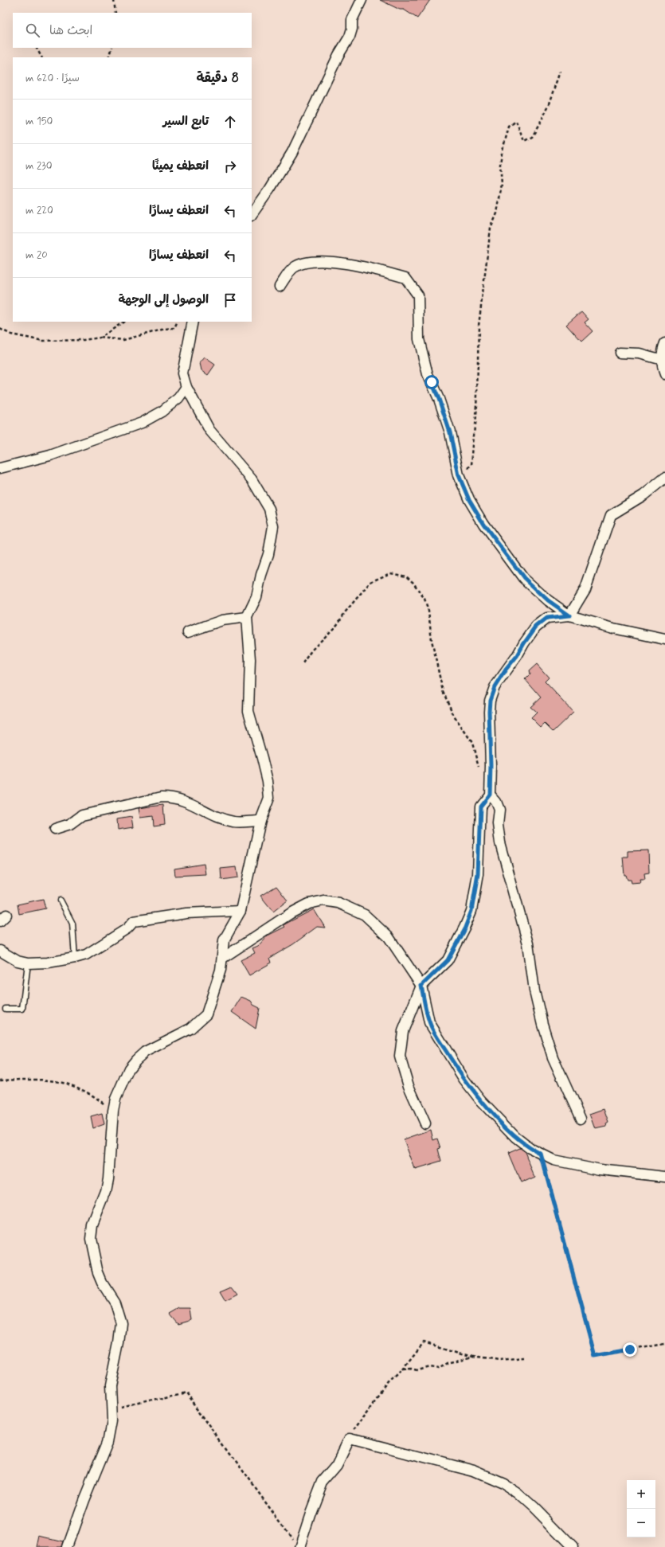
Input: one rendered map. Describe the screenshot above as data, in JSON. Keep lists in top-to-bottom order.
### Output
{
  "page": {
    "search": "ابحث هنا",
    "heading": ["8 دقيقة", "سيرًا · 620 m"],
    "list": [
      ["تابع السير", "150 m"],
      ["انعطف يمينًا", "230 m"],
      ["انعطف يسارًا", "220 m"],
      ["انعطف يسارًا", "20 m"],
      "الوصول إلى الوجهة"
    ],
    "map_buttons": ["+", "−"]
  }
}
